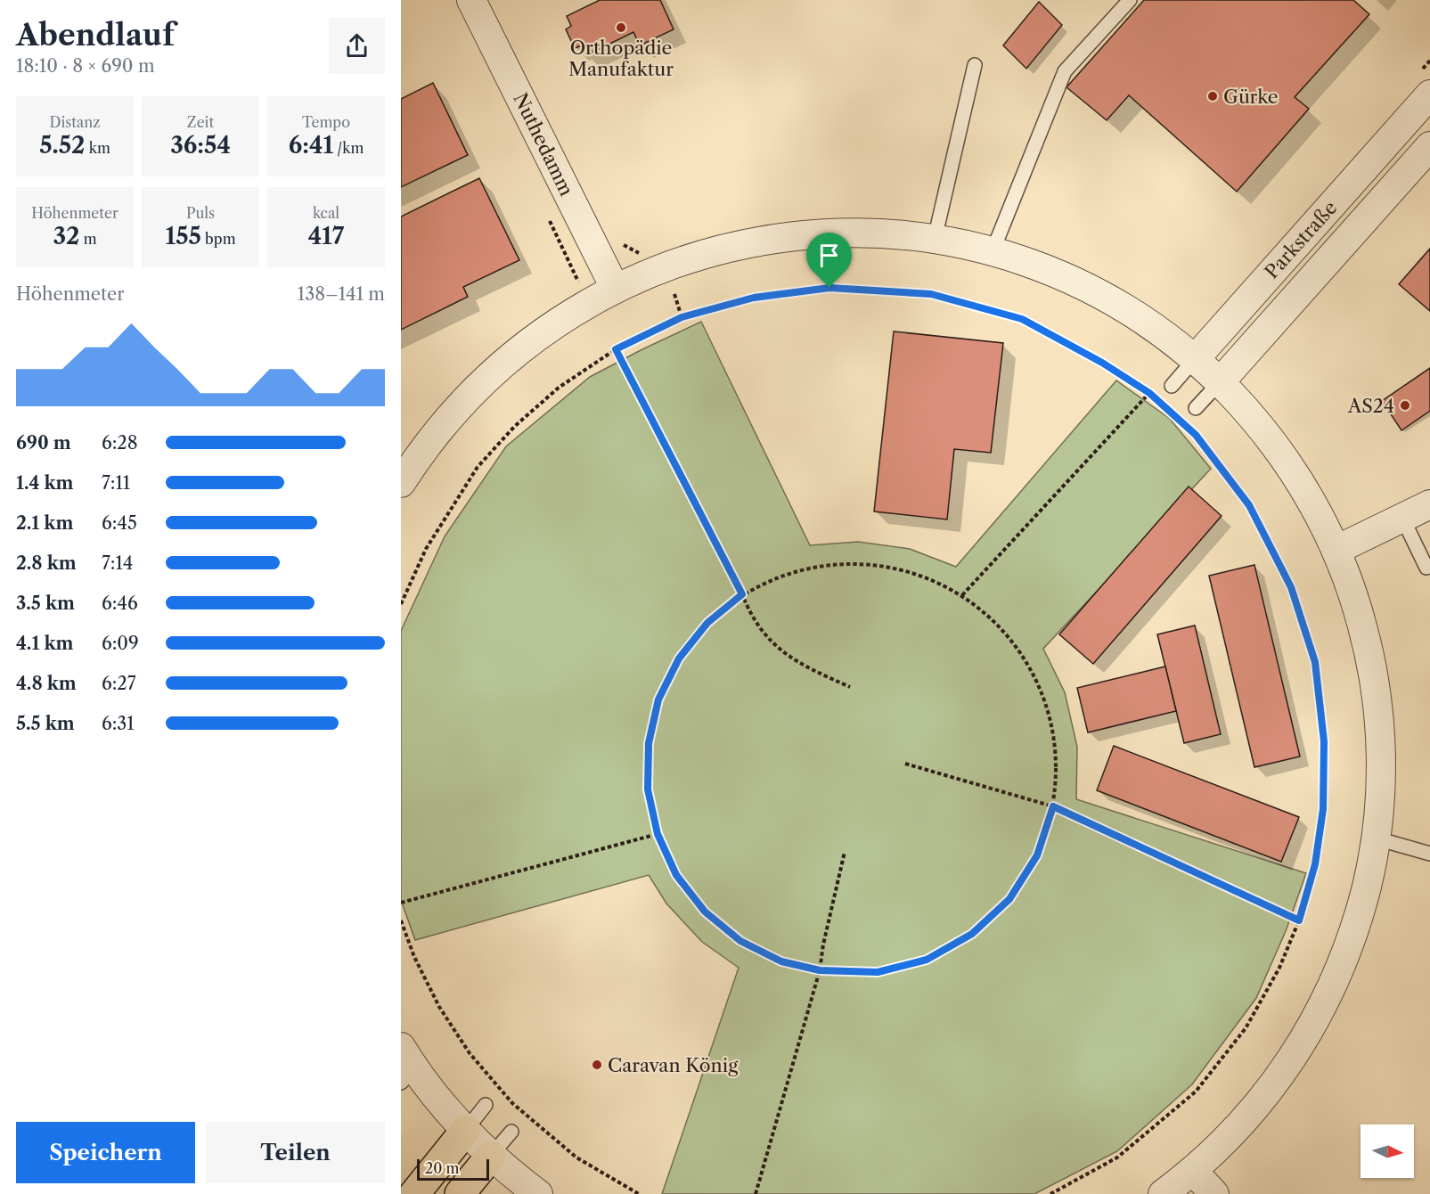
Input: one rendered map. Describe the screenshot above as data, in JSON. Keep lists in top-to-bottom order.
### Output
{
  "streets": {
    "street": ["Nuthedamm", "Parkstraße"]
  },
  "places": [
    "Orthopädie Manufaktur",
    "Gürke",
    "AS24",
    "Caravan König"
  ],
  "scale_bar": "20 m",
  "north": "right",
  "page": {
    "heading": ["Abendlauf", "18:10 · 8 × 690 m"],
    "stats": [
      ["Distanz", "5.52 km"],
      ["Zeit", "36:54"],
      ["Tempo", "6:41 /km"],
      ["Höhenmeter", "32 m"],
      ["Puls", "155 bpm"],
      ["kcal", "417"]
    ],
    "chart": ["Höhenmeter", "138–141 m"],
    "list": [
      {
        "name": "690 m",
        "note": "6:28"
      },
      {
        "name": "1.4 km",
        "note": "7:11"
      },
      {
        "name": "2.1 km",
        "note": "6:45"
      },
      {
        "name": "2.8 km",
        "note": "7:14"
      },
      {
        "name": "3.5 km",
        "note": "6:46"
      },
      {
        "name": "4.1 km",
        "note": "6:09"
      },
      {
        "name": "4.8 km",
        "note": "6:27"
      },
      {
        "name": "5.5 km",
        "note": "6:31"
      }
    ],
    "buttons": ["Speichern", "Teilen"],
    "scale": "20 m"
  }
}
